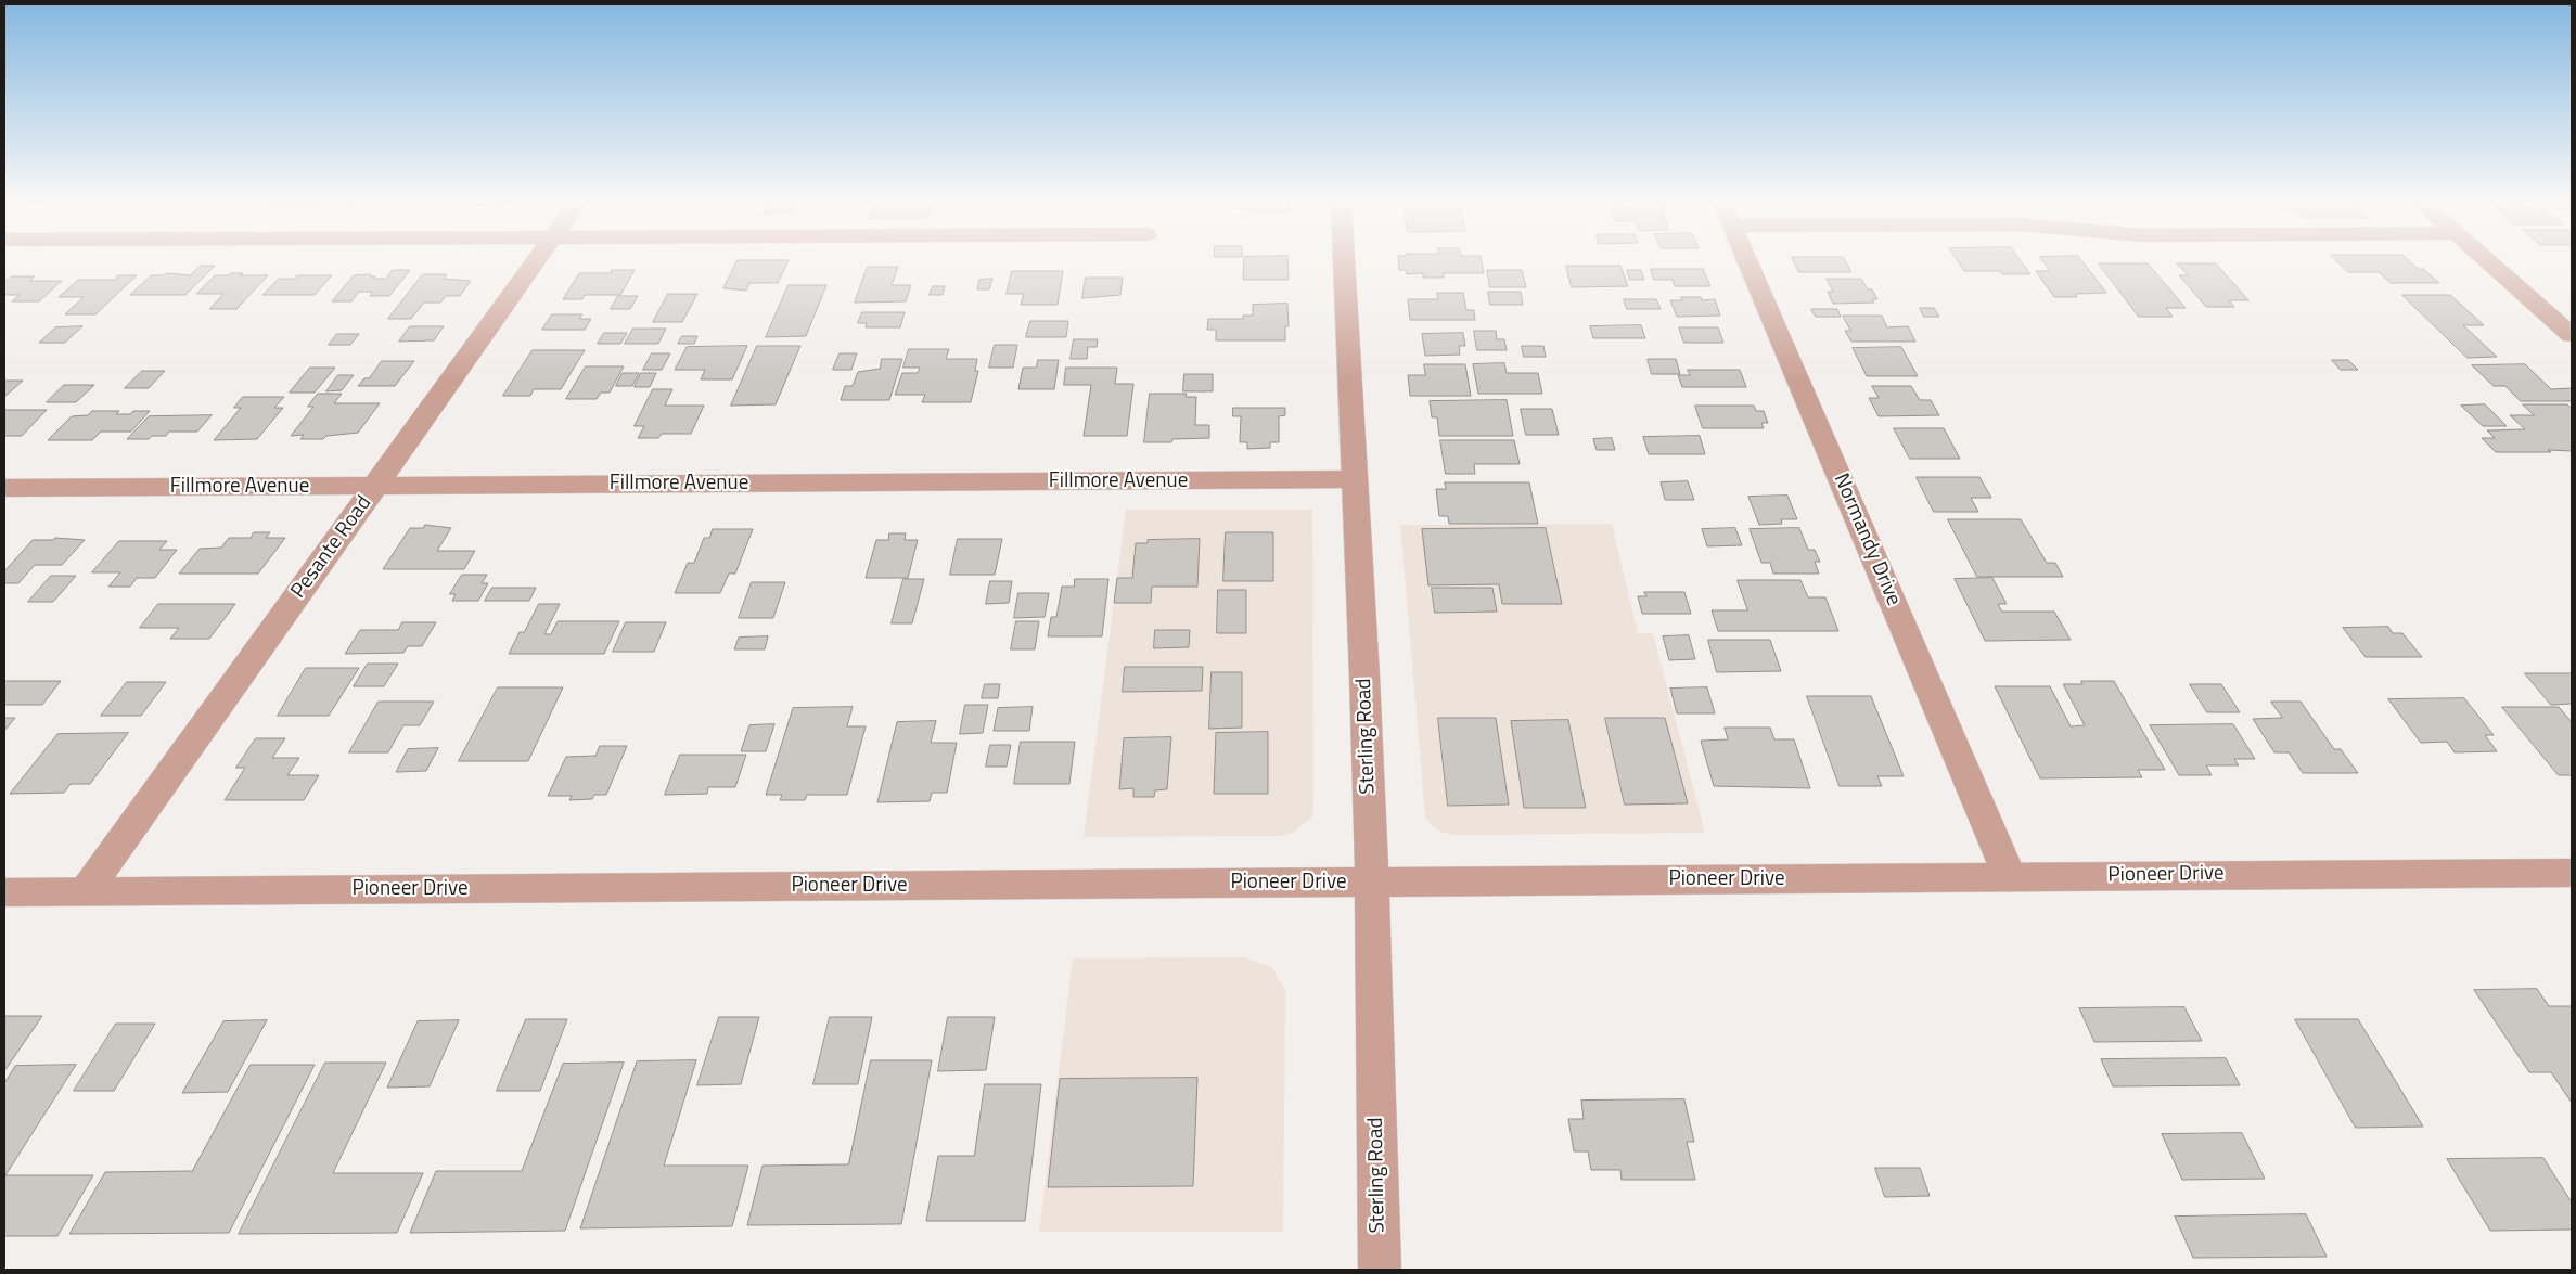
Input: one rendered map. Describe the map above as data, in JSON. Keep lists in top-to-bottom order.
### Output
{
  "streets": {
    "street": [
      "Fillmore Avenue",
      "Normandy Drive",
      "Pesante Road",
      "Sterling Road",
      "Pioneer Drive"
    ]
  },
  "crossings": [
    ["Fillmore Avenue", "Pesante Road"],
    ["Fillmore Avenue", "Sterling Road"],
    ["Normandy Drive", "Pioneer Drive"],
    ["Pesante Road", "Pioneer Drive"],
    ["Sterling Road", "Pioneer Drive"]
  ]
}
